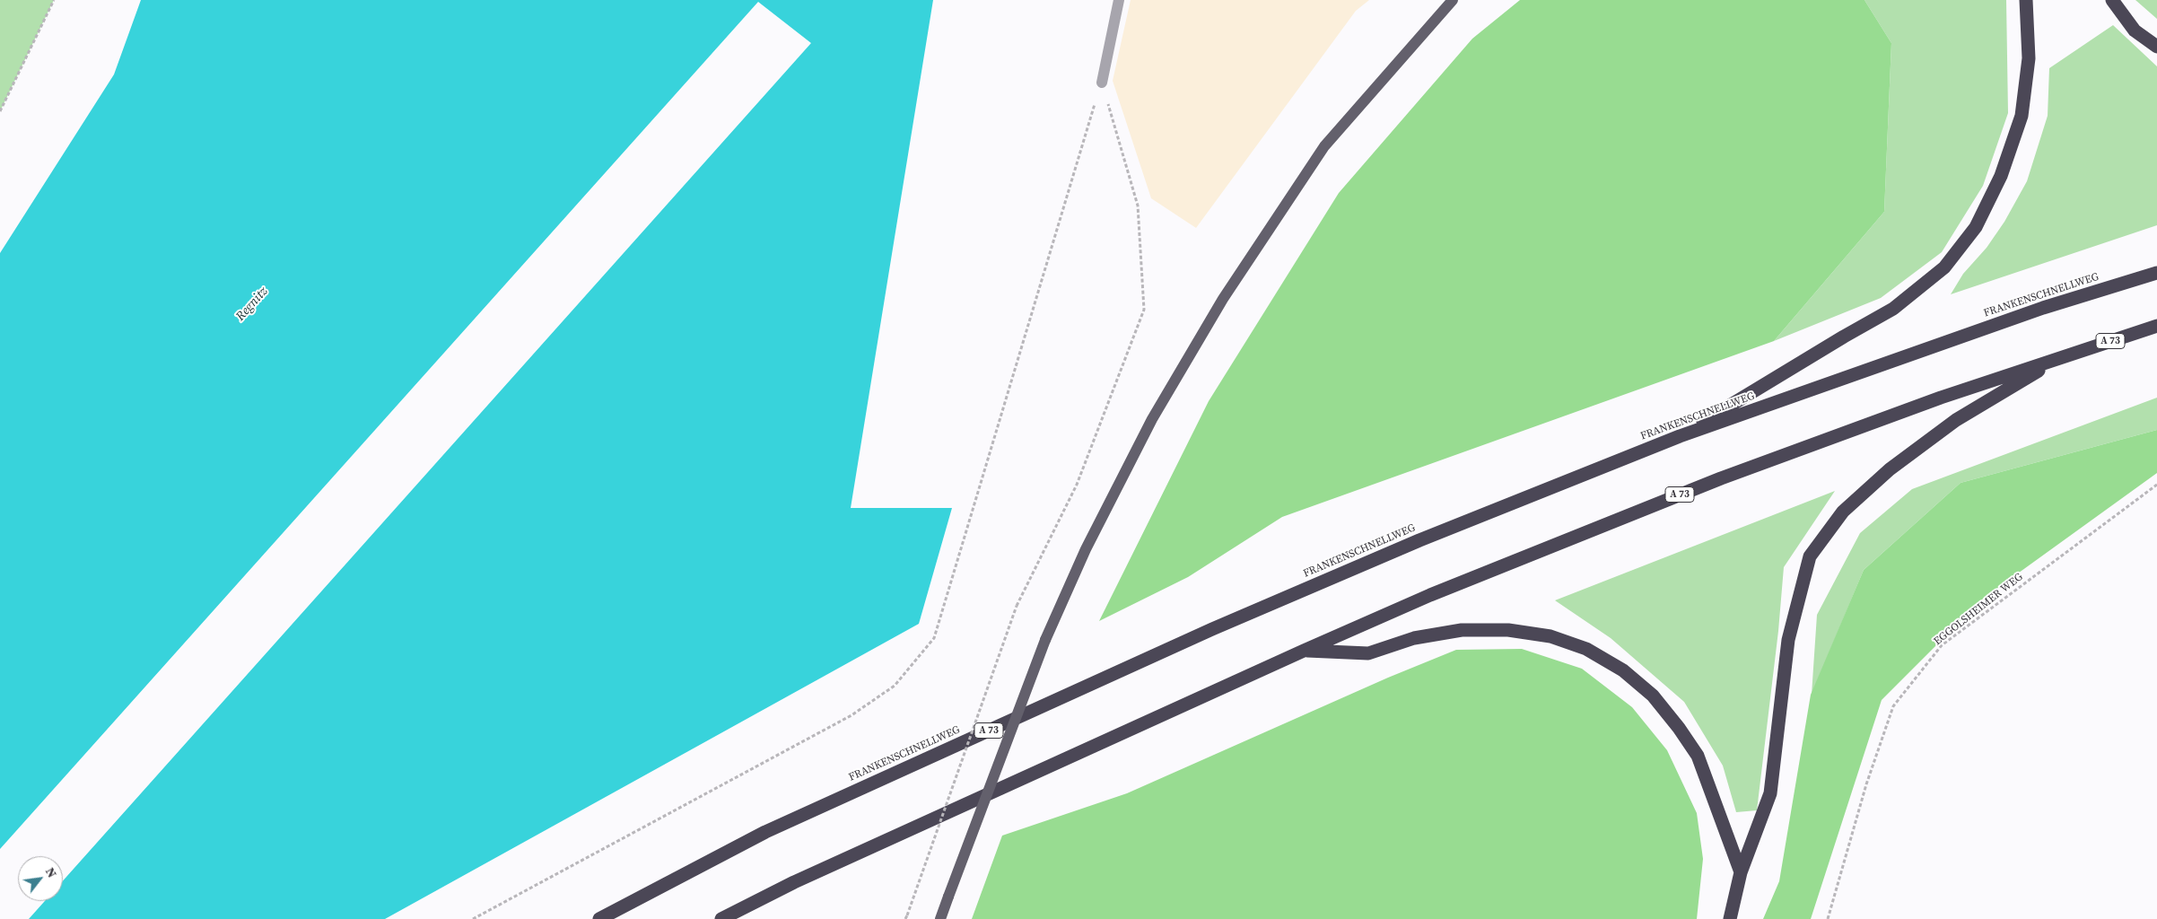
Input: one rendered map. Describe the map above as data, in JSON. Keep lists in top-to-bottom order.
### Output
{
  "streets": {
    "highway": ["FRANKENSCHNELLWEG", "A 73"],
    "path": ["EGGOLSHEIMER WEG"]
  },
  "water": ["Regnitz"],
  "north": "top right"
}
